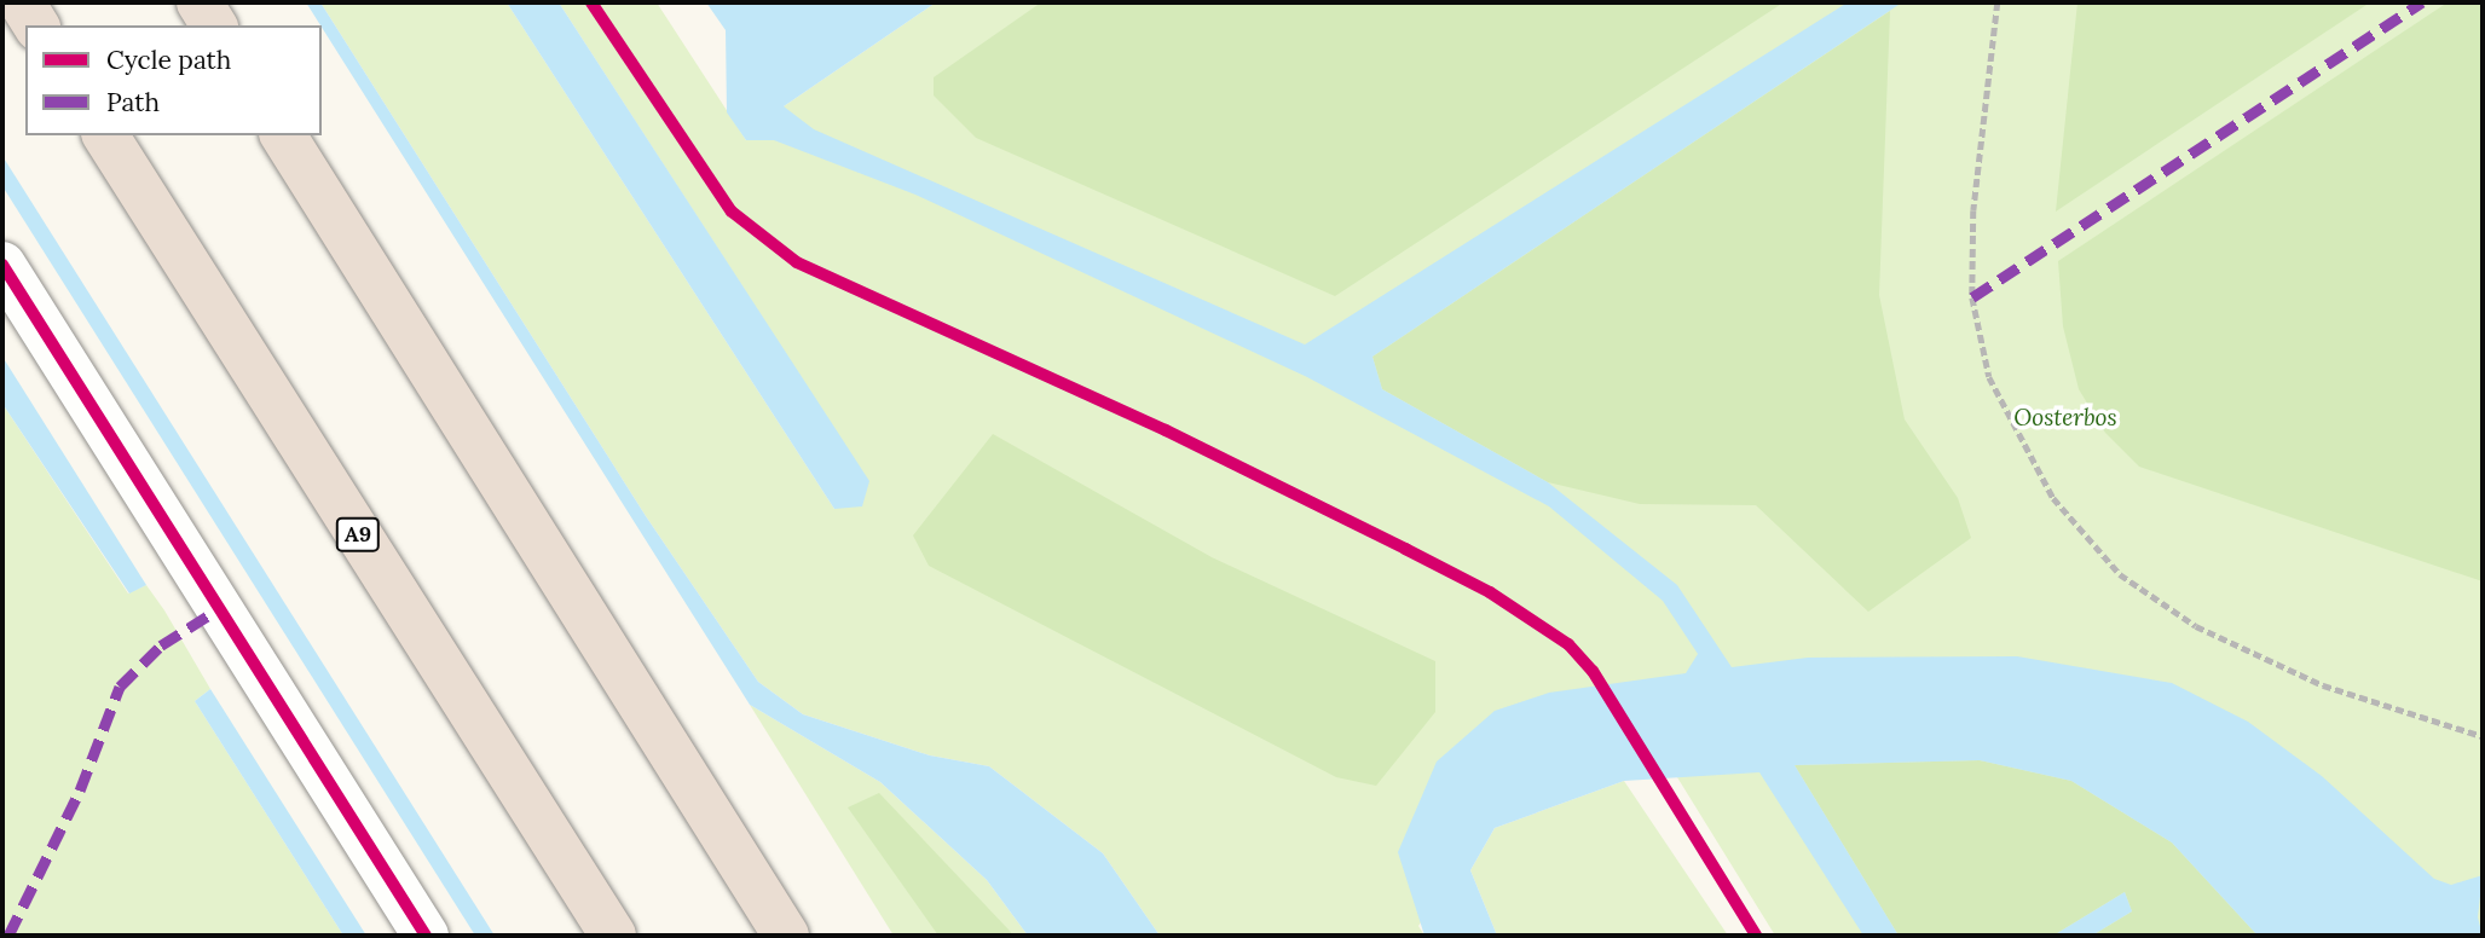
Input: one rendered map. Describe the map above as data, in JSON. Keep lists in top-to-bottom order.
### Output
{
  "streets": {
    "highway": ["A9"]
  },
  "parks": ["Oosterbos"],
  "legend": ["Cycle path", "Path"]
}
